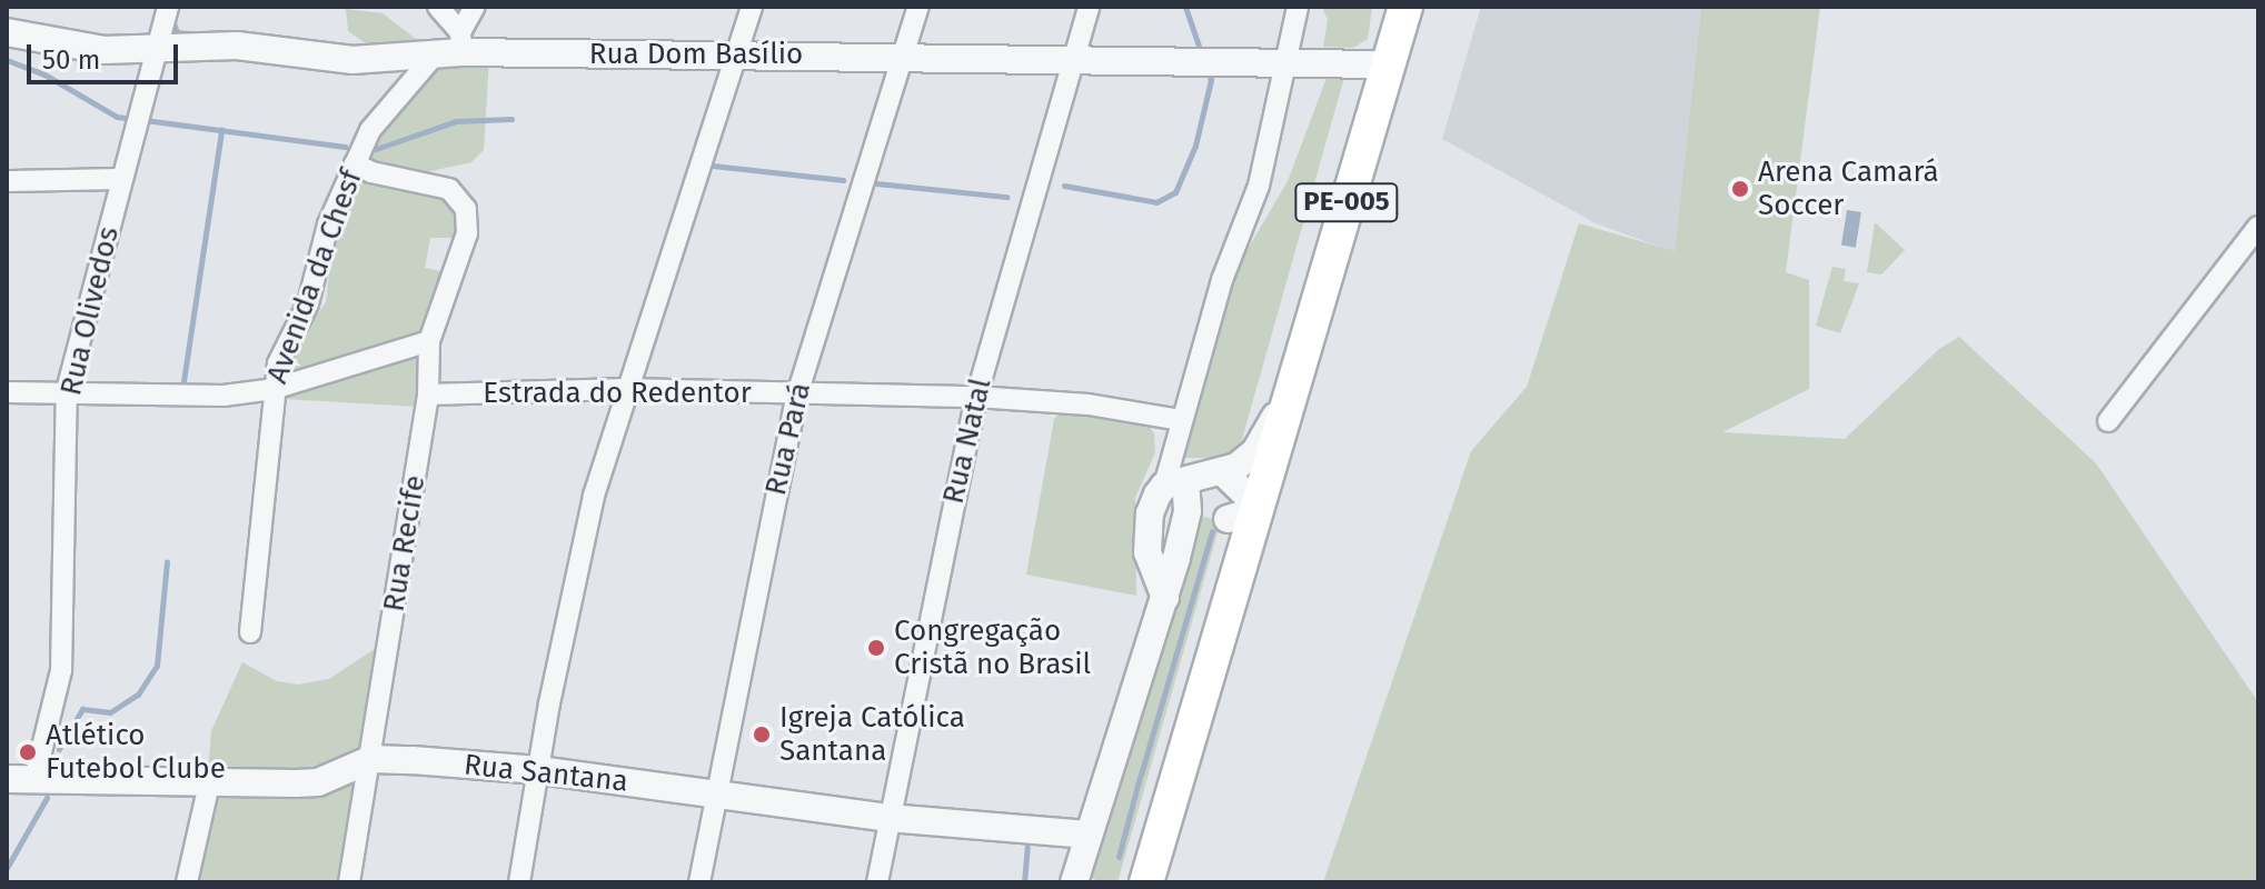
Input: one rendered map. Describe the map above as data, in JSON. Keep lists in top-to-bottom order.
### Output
{
  "streets": {
    "main road": ["PE-005"],
    "street": [
      "Rua Dom Basílio",
      "Avenida da Chesf",
      "Rua Olivedos",
      "Estrada do Redentor",
      "Rua Pará",
      "Rua Natal",
      "Rua Recife",
      "Rua Santana"
    ]
  },
  "crossings": [
    ["Rua Dom Basílio", "PE-005"],
    ["Rua Dom Basílio", "Avenida da Chesf"],
    ["Rua Dom Basílio", "Rua Olivedos"],
    ["Rua Dom Basílio", "Rua Pará"],
    ["Rua Dom Basílio", "Rua Natal"],
    ["Avenida da Chesf", "Rua Recife"],
    ["Rua Olivedos", "Rua Santana"],
    ["Estrada do Redentor", "Rua Pará"],
    ["Estrada do Redentor", "Rua Natal"],
    ["Estrada do Redentor", "Rua Recife"],
    ["Rua Pará", "Rua Santana"],
    ["Rua Natal", "Rua Santana"],
    ["Rua Recife", "Rua Santana"]
  ],
  "places": [
    "Arena Camará Soccer",
    "Congregação Cristã no Brasil",
    "Igreja Católica Santana",
    "Atlético Futebol Clube"
  ],
  "scale_bar": "50 m"
}
